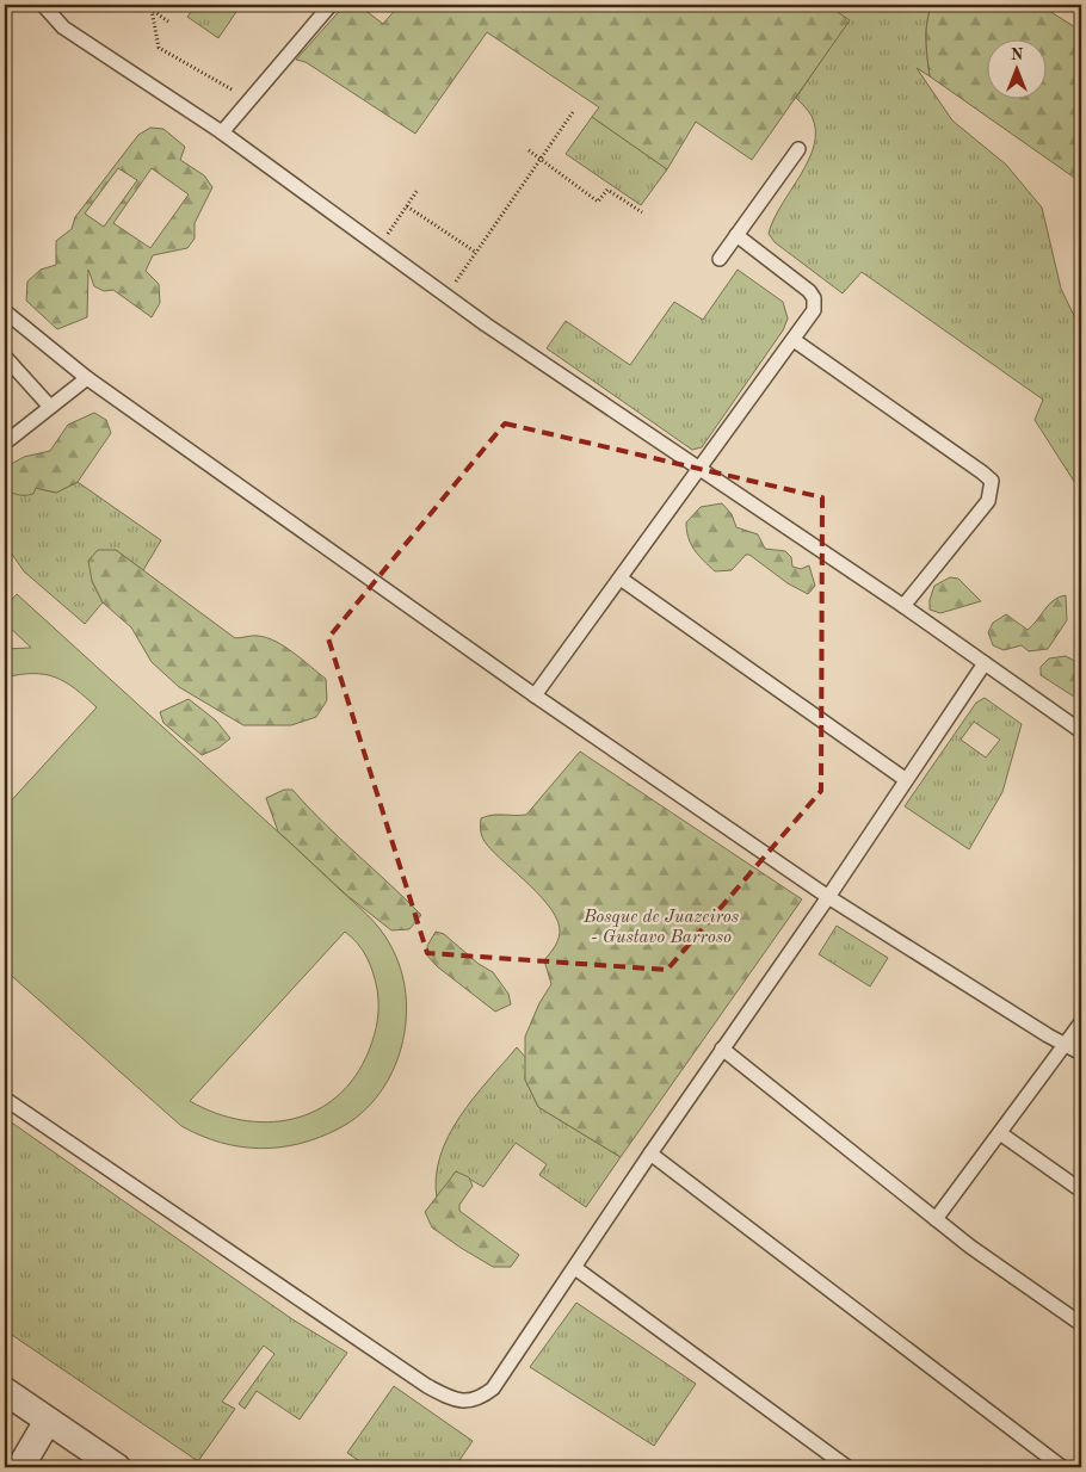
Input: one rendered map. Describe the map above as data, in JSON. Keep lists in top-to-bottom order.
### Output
{
  "parks": ["Bosque de Juazeiros - Gustavo Barroso"],
  "north": "top"
}
